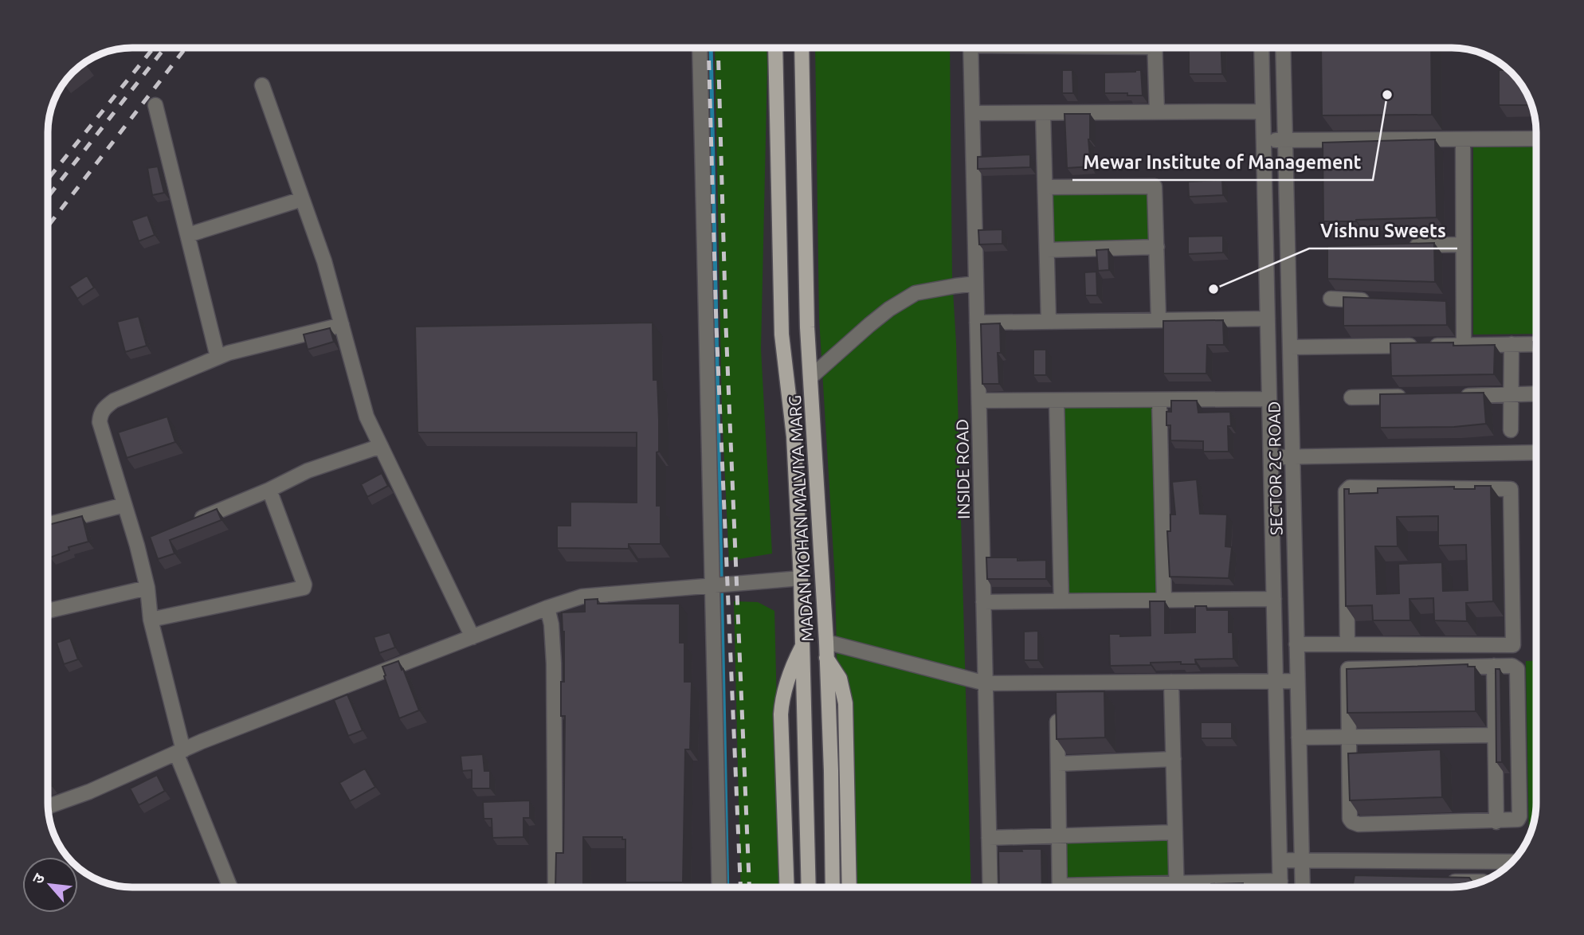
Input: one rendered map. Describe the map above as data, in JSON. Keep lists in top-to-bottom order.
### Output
{
  "streets": {
    "main road": ["MADAN MOHAN MALVIYA MARG"],
    "street": ["SECTOR 2C ROAD", "INSIDE ROAD"]
  },
  "places": ["Mewar Institute of Management", "Vishnu Sweets"],
  "north": "top left"
}
